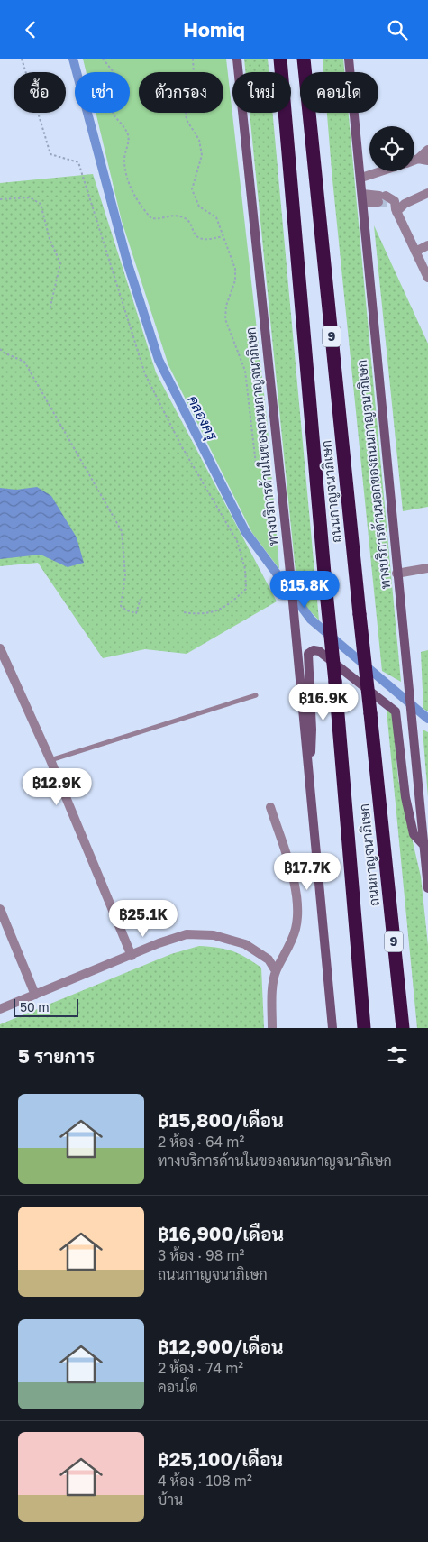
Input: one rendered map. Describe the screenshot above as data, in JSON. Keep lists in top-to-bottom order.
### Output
{
  "streets": {
    "highway": ["9", "ถนนกาญจนาภิเษก"],
    "main road": ["ทางบริการด้านในของถนนกาญจนาภิเษก", "ทางบริการด้านนอกของถนนกาญจนาภิเษก"]
  },
  "water": ["คลองครุ"],
  "scale_bar": "50 m",
  "page": {
    "header": "Homiq",
    "chip": [
      "ซื้อ",
      "เช่า",
      "ตัวกรอง",
      "ใหม่",
      "คอนโด"
    ],
    "price": [
      "฿15.8K",
      "฿16.9K",
      "฿12.9K",
      "฿17.7K",
      "฿25.1K"
    ],
    "scale": "50 m",
    "heading": "5 รายการ",
    "list": [
      {
        "name": "฿15,800/เดือน",
        "note": "2 ห้อง · 64 m² · ทางบริการด้านในของถนนกาญจนาภิเษก"
      },
      {
        "name": "฿16,900/เดือน",
        "note": "3 ห้อง · 98 m² · ถนนกาญจนาภิเษก"
      },
      {
        "name": "฿12,900/เดือน",
        "note": "2 ห้อง · 74 m² · คอนโด"
      },
      {
        "name": "฿25,100/เดือน",
        "note": "4 ห้อง · 108 m² · บ้าน"
      }
    ]
  }
}
